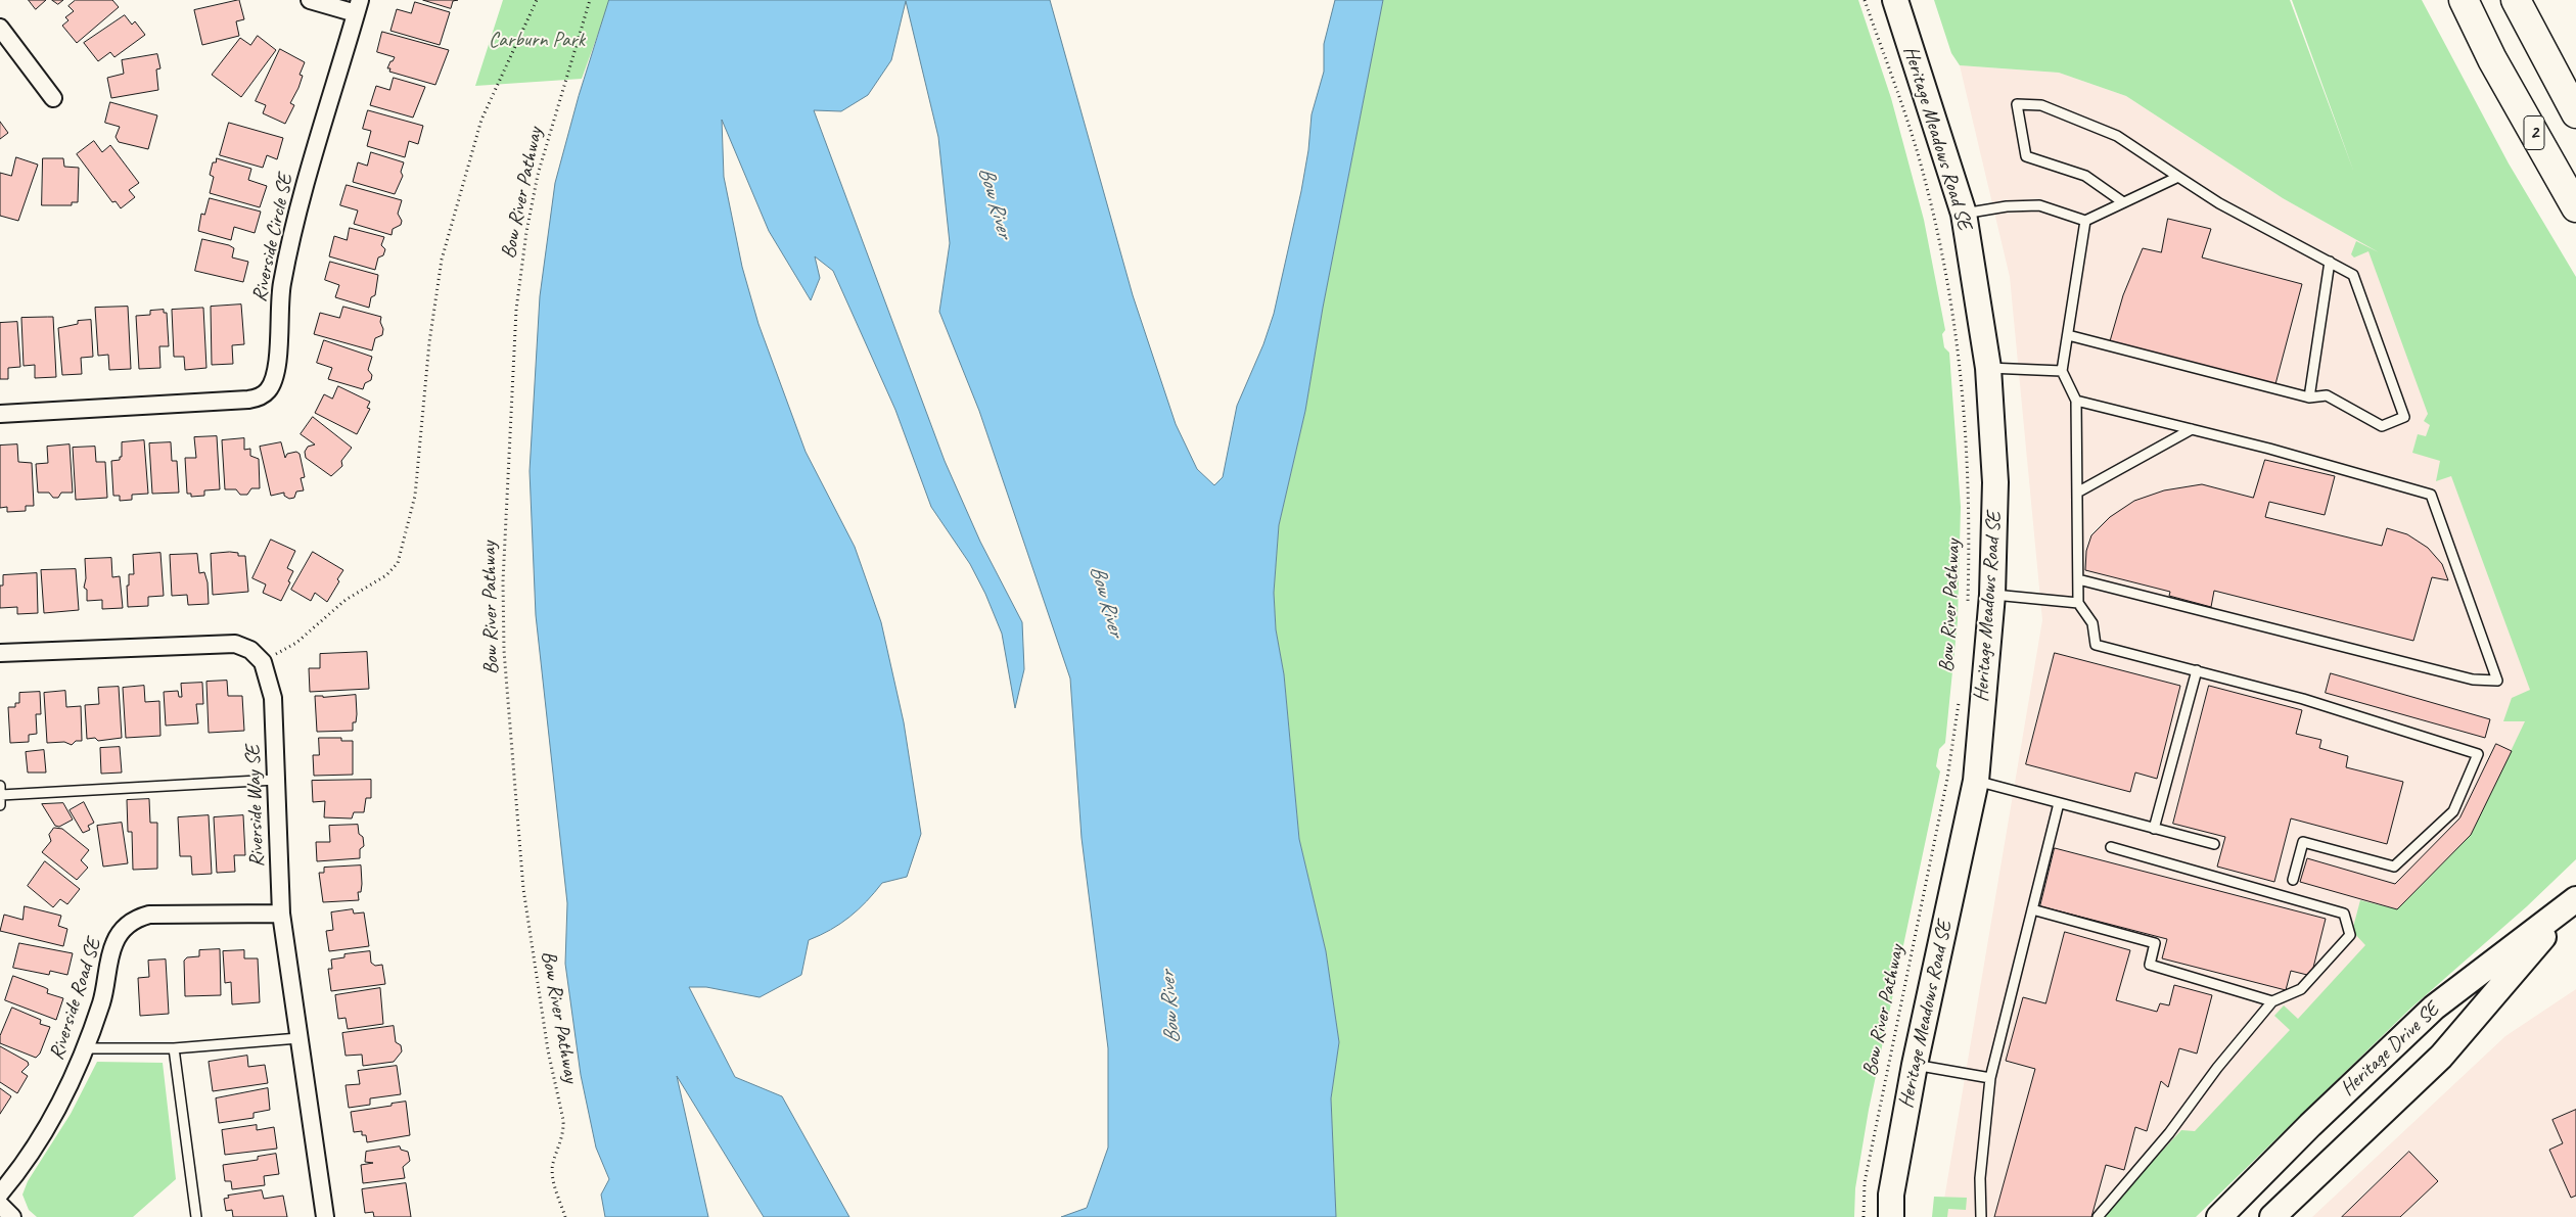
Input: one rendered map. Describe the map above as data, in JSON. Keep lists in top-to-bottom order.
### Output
{
  "streets": {
    "highway": ["2"],
    "main road": ["Heritage Meadows Road SE", "Heritage Drive SE"],
    "street": ["Riverside Circle SE", "Riverside Way SE", "Riverside Road SE"],
    "path": ["Bow River Pathway"]
  },
  "crossings": [
    ["Riverside Way SE", "Riverside Road SE"]
  ],
  "water": ["Bow River"],
  "parks": ["Carburn Park"]
}
